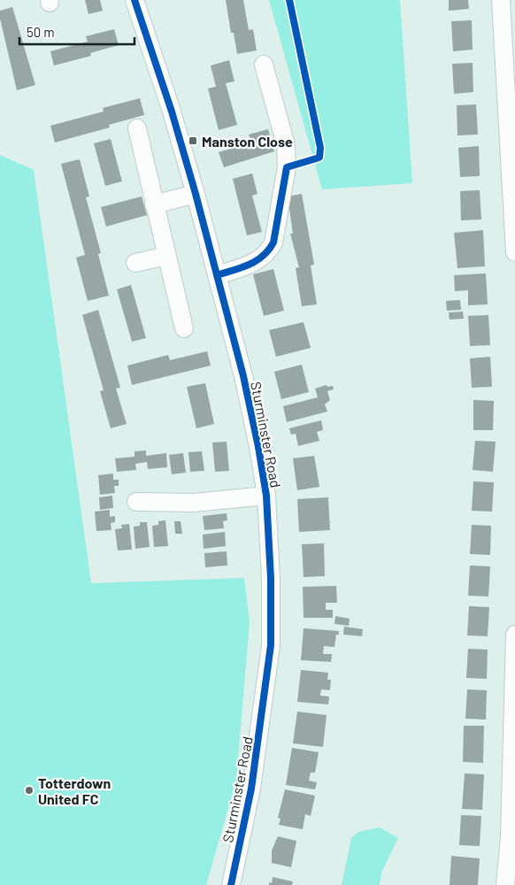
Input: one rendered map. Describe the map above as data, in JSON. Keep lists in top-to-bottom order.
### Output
{
  "streets": {
    "street": ["Sturminster Road"]
  },
  "places": {
    "transit": ["Manston Close"],
    "other": ["Totterdown United FC"]
  },
  "scale_bar": "50 m"
}
